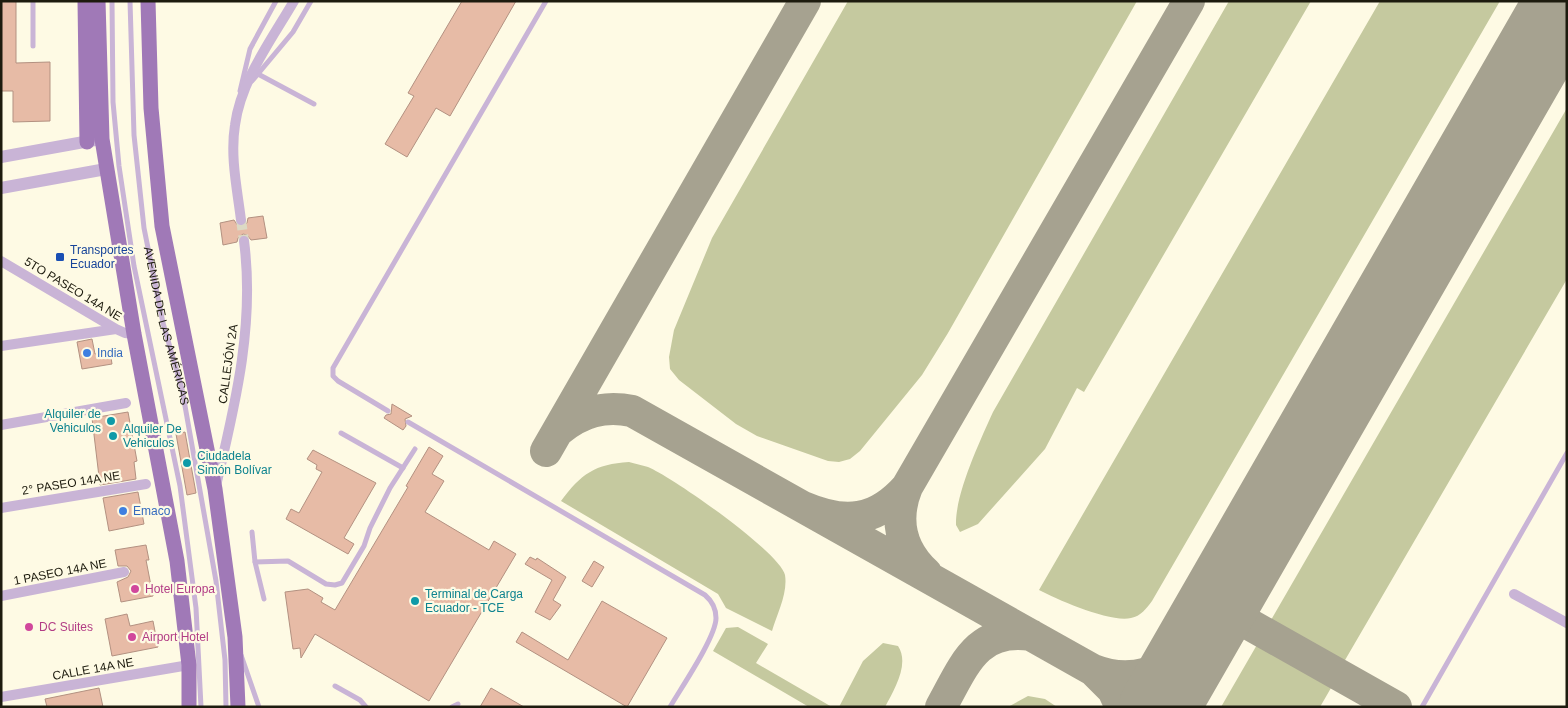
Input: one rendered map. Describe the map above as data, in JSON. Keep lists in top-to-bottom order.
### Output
{
  "streets": {
    "main road": ["AVENIDA DE LAS AMÉRICAS"],
    "street": [
      "5TO PASEO 14A NE",
      "CALLEJÓN 2A",
      "2° PASEO 14A NE",
      "1 PASEO 14A NE",
      "CALLE 14A NE"
    ]
  },
  "crossings": [
    ["5TO PASEO 14A NE", "AVENIDA DE LAS AMÉRICAS"],
    ["AVENIDA DE LAS AMÉRICAS", "CALLEJÓN 2A"],
    ["AVENIDA DE LAS AMÉRICAS", "CALLE 14A NE"]
  ],
  "places": {
    "transit": ["Transportes Ecuador"],
    "other": [
      "India",
      "Alquiler de Vehiculos",
      "Alquiler De Vehiculos",
      "Ciudadela Simón Bolívar",
      "Emaco",
      "Hotel Europa",
      "Terminal de Carga Ecuador - TCE",
      "DC Suites",
      "Airport Hotel"
    ]
  }
}
